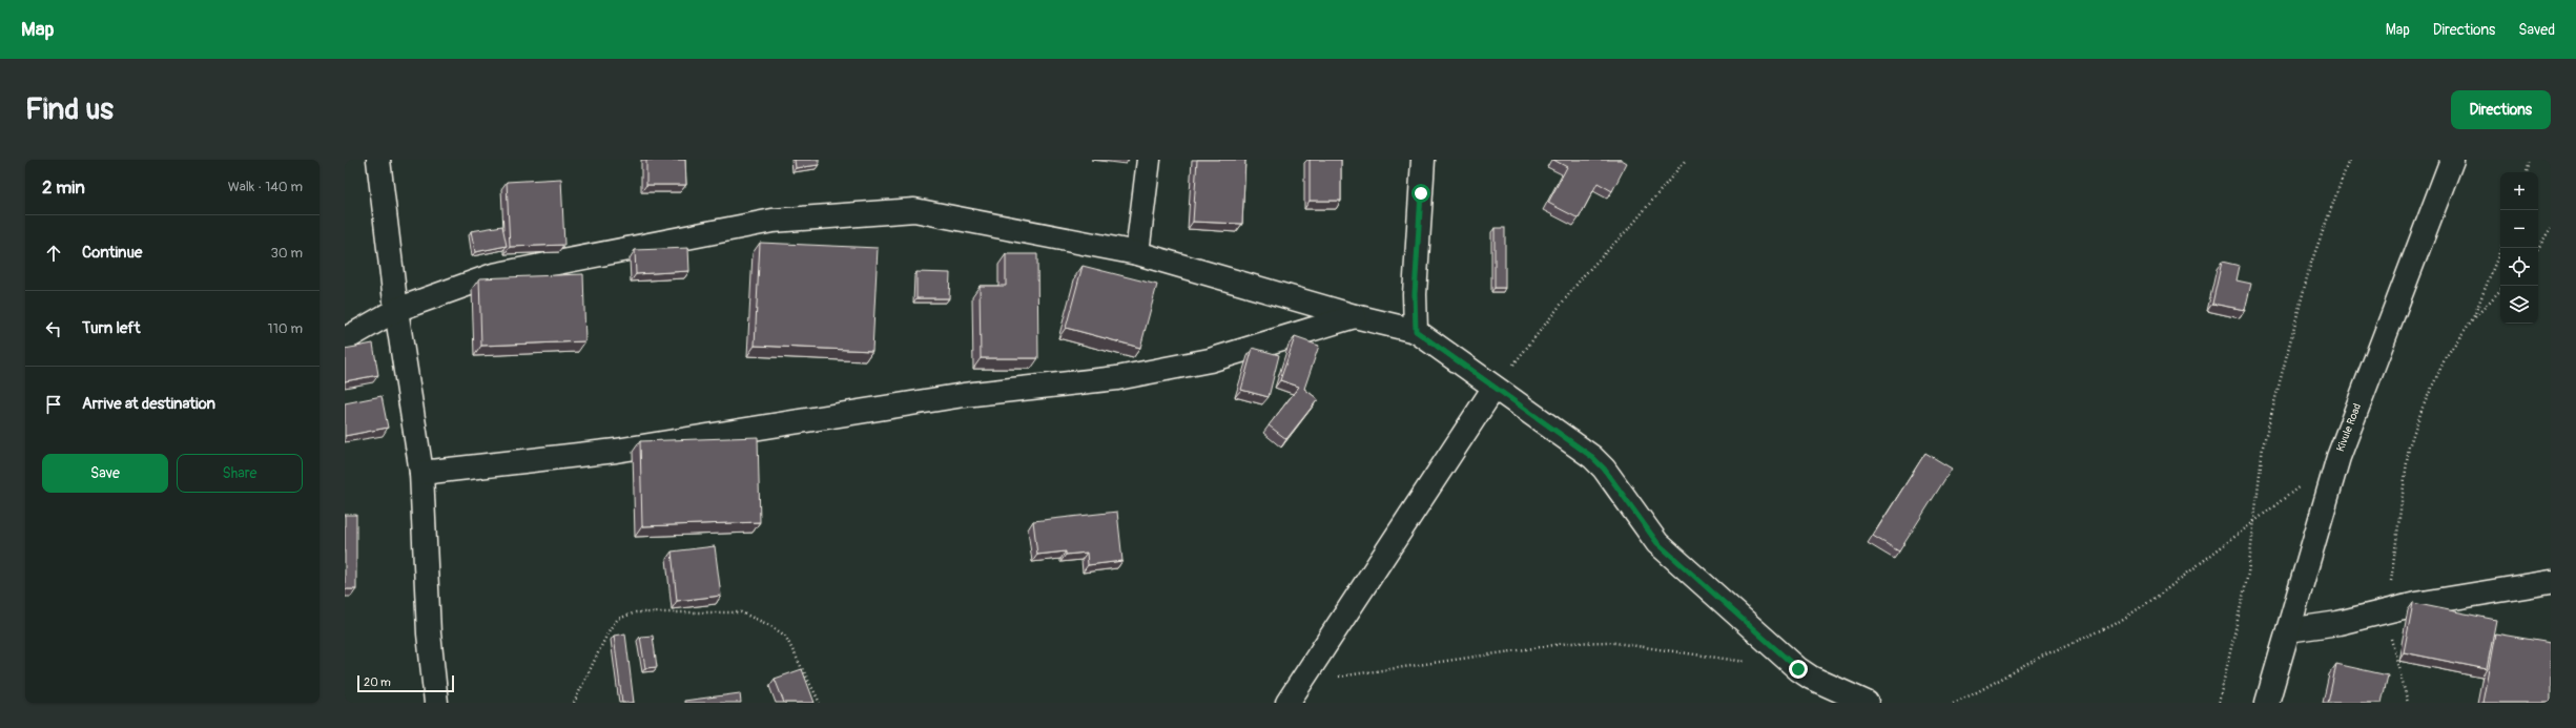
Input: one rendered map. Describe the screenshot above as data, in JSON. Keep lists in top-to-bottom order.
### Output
{
  "streets": {
    "street": ["Kivule Road"]
  },
  "scale_bar": "20 m",
  "page": {
    "header": "Map",
    "nav": ["Map", "Directions", "Saved"],
    "buttons": [
      "Directions",
      ["Save", "Share"]
    ],
    "title": "Find us",
    "heading": ["2 min", "Walk · 140 m"],
    "map_buttons": ["+", "−"],
    "list": [
      ["Continue", "30 m"],
      ["Turn left", "110 m"],
      "Arrive at destination"
    ],
    "scale": "20 m"
  }
}
